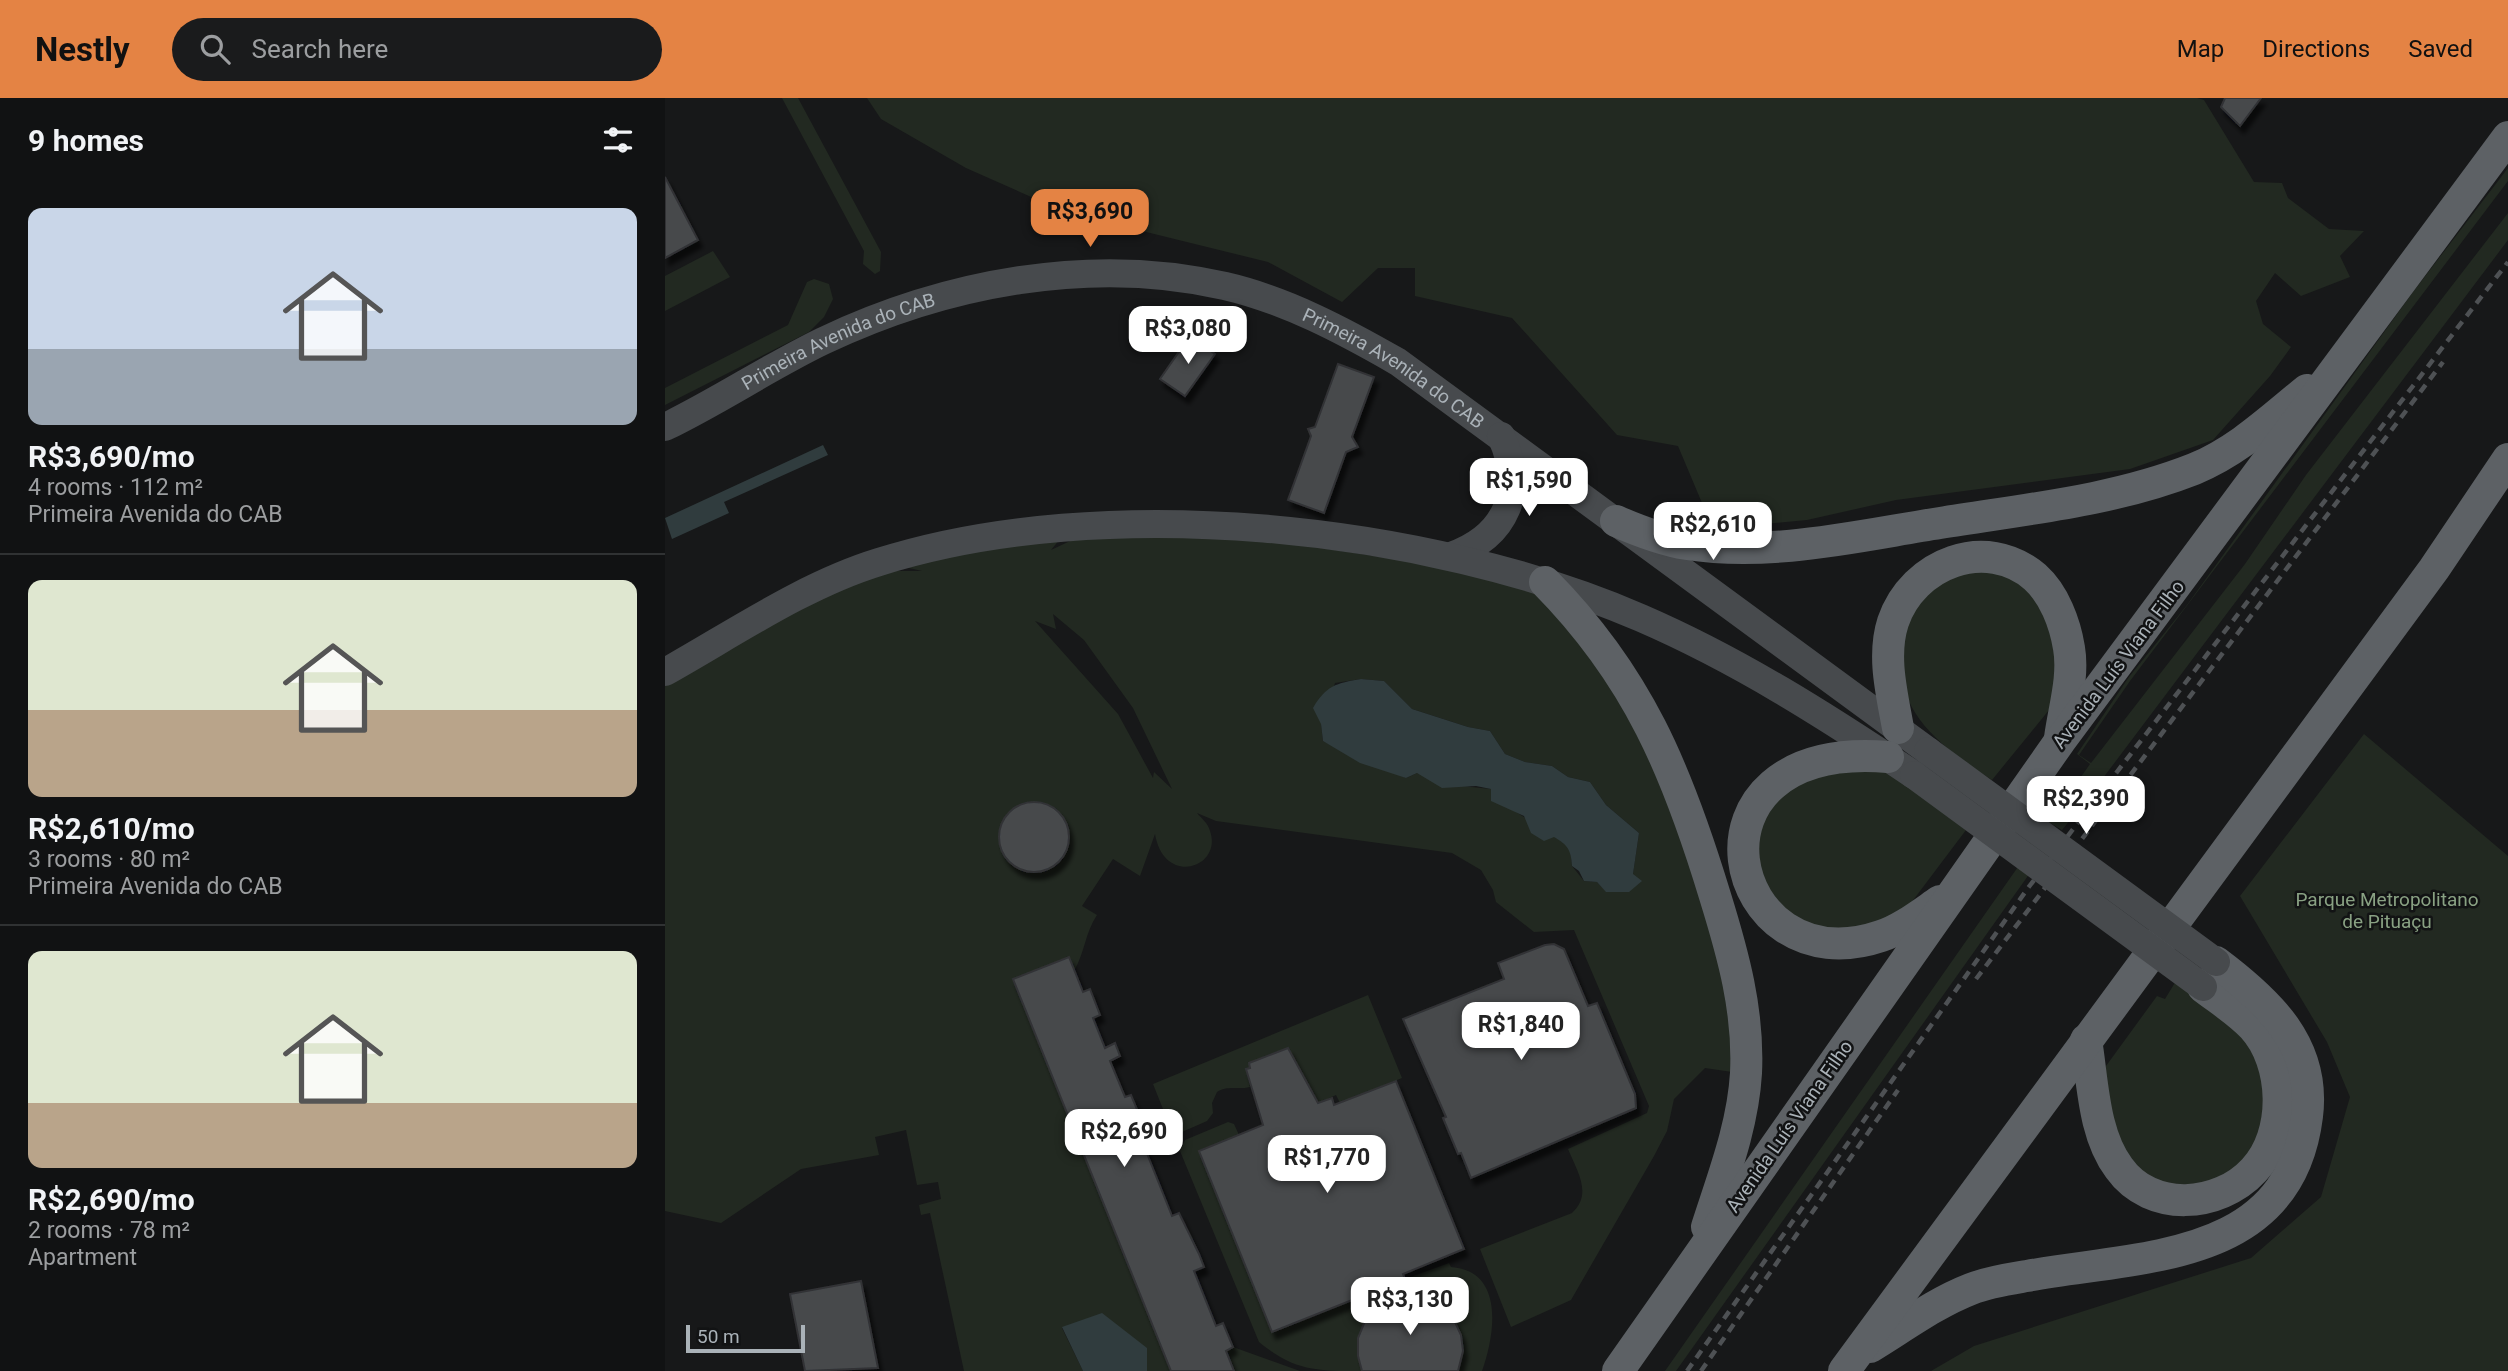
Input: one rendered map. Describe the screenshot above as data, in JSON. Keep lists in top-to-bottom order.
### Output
{
  "streets": {
    "highway": ["Avenida Luís Viana Filho"],
    "main road": ["Primeira Avenida do CAB"]
  },
  "parks": ["Parque Metropolitano de Pituaçu"],
  "scale_bar": "50 m",
  "page": {
    "header": "Nestly",
    "search": "Search here",
    "nav": ["Map", "Directions", "Saved"],
    "heading": "9 homes",
    "list": [
      {
        "name": "R$3,690/mo",
        "note": "4 rooms · 112 m² · Primeira Avenida do CAB"
      },
      {
        "name": "R$2,610/mo",
        "note": "3 rooms · 80 m² · Primeira Avenida do CAB"
      },
      {
        "name": "R$2,690/mo",
        "note": "2 rooms · 78 m² · Apartment"
      }
    ],
    "price": [
      "R$3,690",
      "R$3,080",
      "R$1,590",
      "R$2,610",
      "R$2,390",
      "R$1,840",
      "R$2,690",
      "R$1,770",
      "R$3,130"
    ],
    "scale": "50 m"
  }
}
